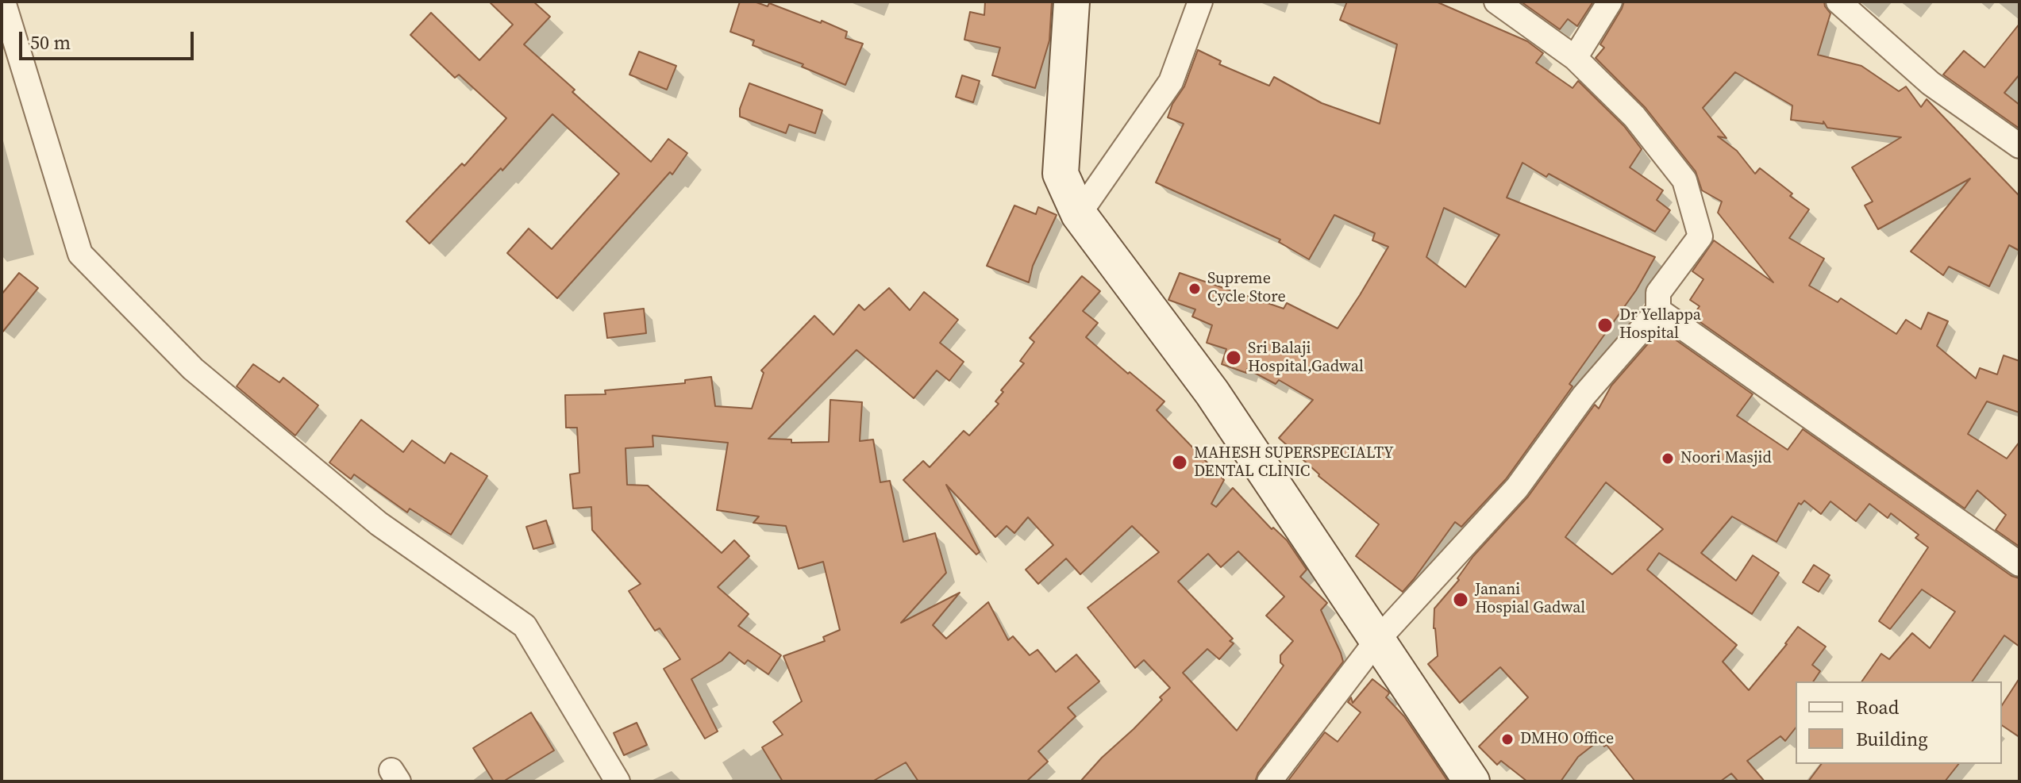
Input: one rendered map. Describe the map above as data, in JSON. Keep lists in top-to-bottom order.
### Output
{
  "places": [
    "Supreme Cycle Store",
    "Dr Yellappa Hospital",
    "Sri Balaji Hospital,Gadwal",
    "Noori Masjid",
    "MAHESH SUPERSPECIALTY DENTAL CLINIC",
    "Janani Hospial Gadwal",
    "DMHO Office"
  ],
  "legend": ["Road", "Building"],
  "scale_bar": "50 m"
}
